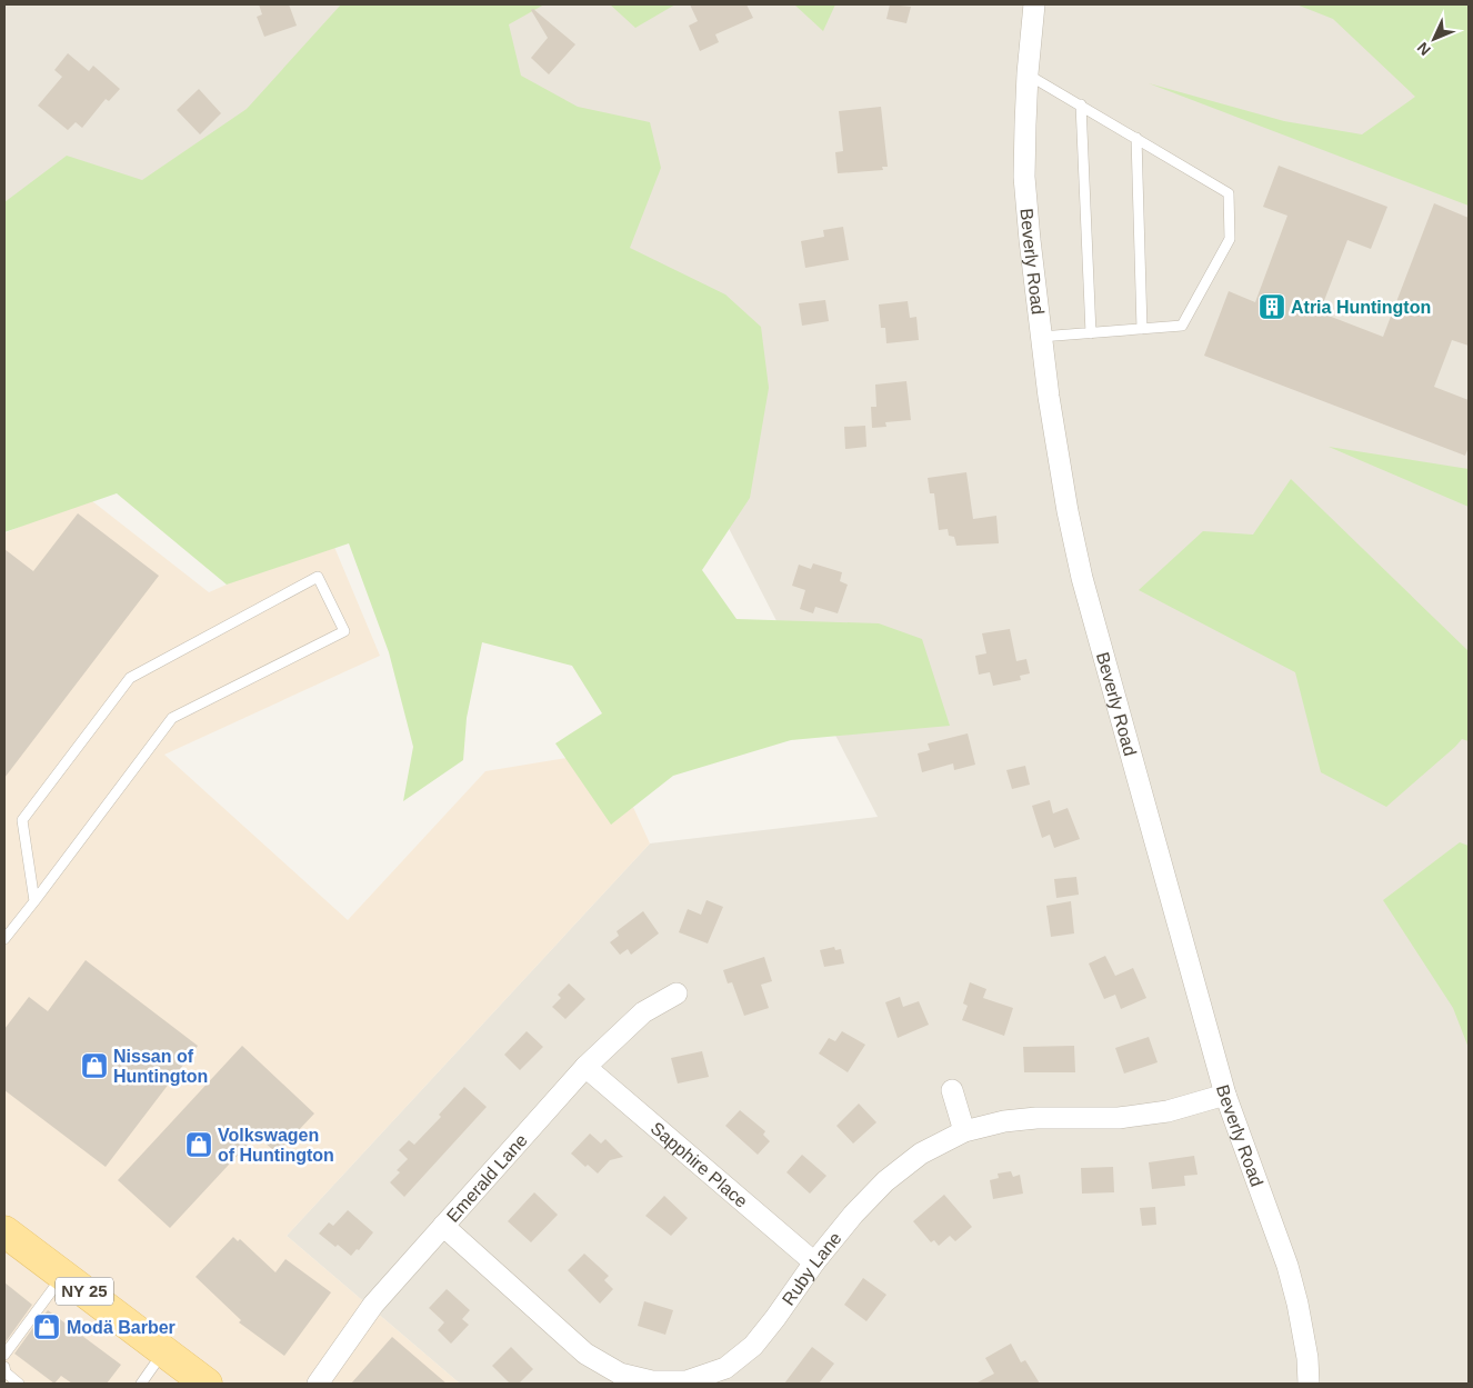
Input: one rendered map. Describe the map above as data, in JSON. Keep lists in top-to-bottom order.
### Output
{
  "streets": {
    "main road": ["NY 25"],
    "street": [
      "Beverly Road",
      "Sapphire Place",
      "Emerald Lane",
      "Ruby Lane"
    ]
  },
  "crossings": [
    ["Beverly Road", "Ruby Lane"],
    ["Sapphire Place", "Emerald Lane"],
    ["Sapphire Place", "Ruby Lane"],
    ["Emerald Lane", "Ruby Lane"]
  ],
  "places": {
    "building": ["Atria Huntington"],
    "shop": ["Nissan of Huntington", "Volkswagen of Huntington", "Modä Barber"]
  },
  "north": "bottom left"
}
